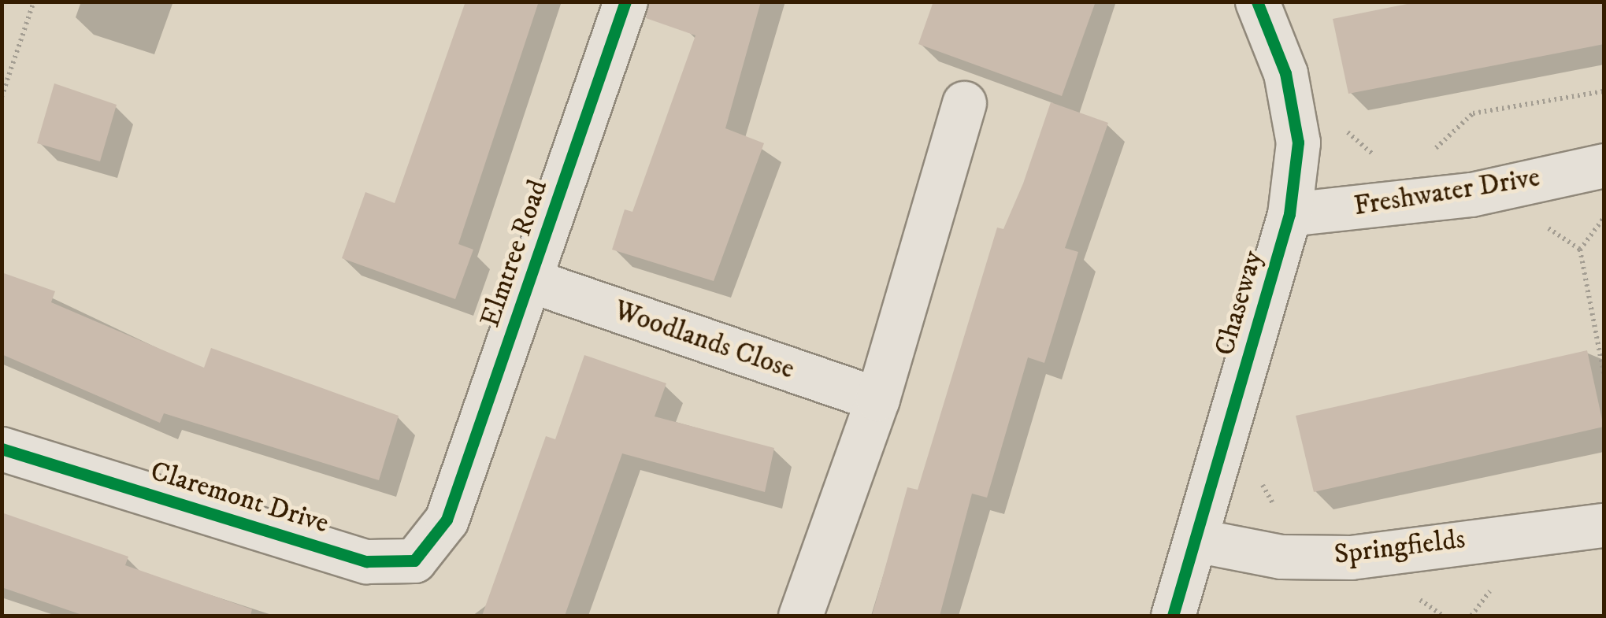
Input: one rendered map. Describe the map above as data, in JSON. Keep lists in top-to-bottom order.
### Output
{
  "streets": {
    "street": [
      "Freshwater Drive",
      "Elmtree Road",
      "Chaseway",
      "Woodlands Close",
      "Claremont Drive",
      "Springfields"
    ]
  },
  "crossings": [
    ["Freshwater Drive", "Chaseway"],
    ["Elmtree Road", "Woodlands Close"],
    ["Elmtree Road", "Claremont Drive"],
    ["Chaseway", "Springfields"]
  ]
}
